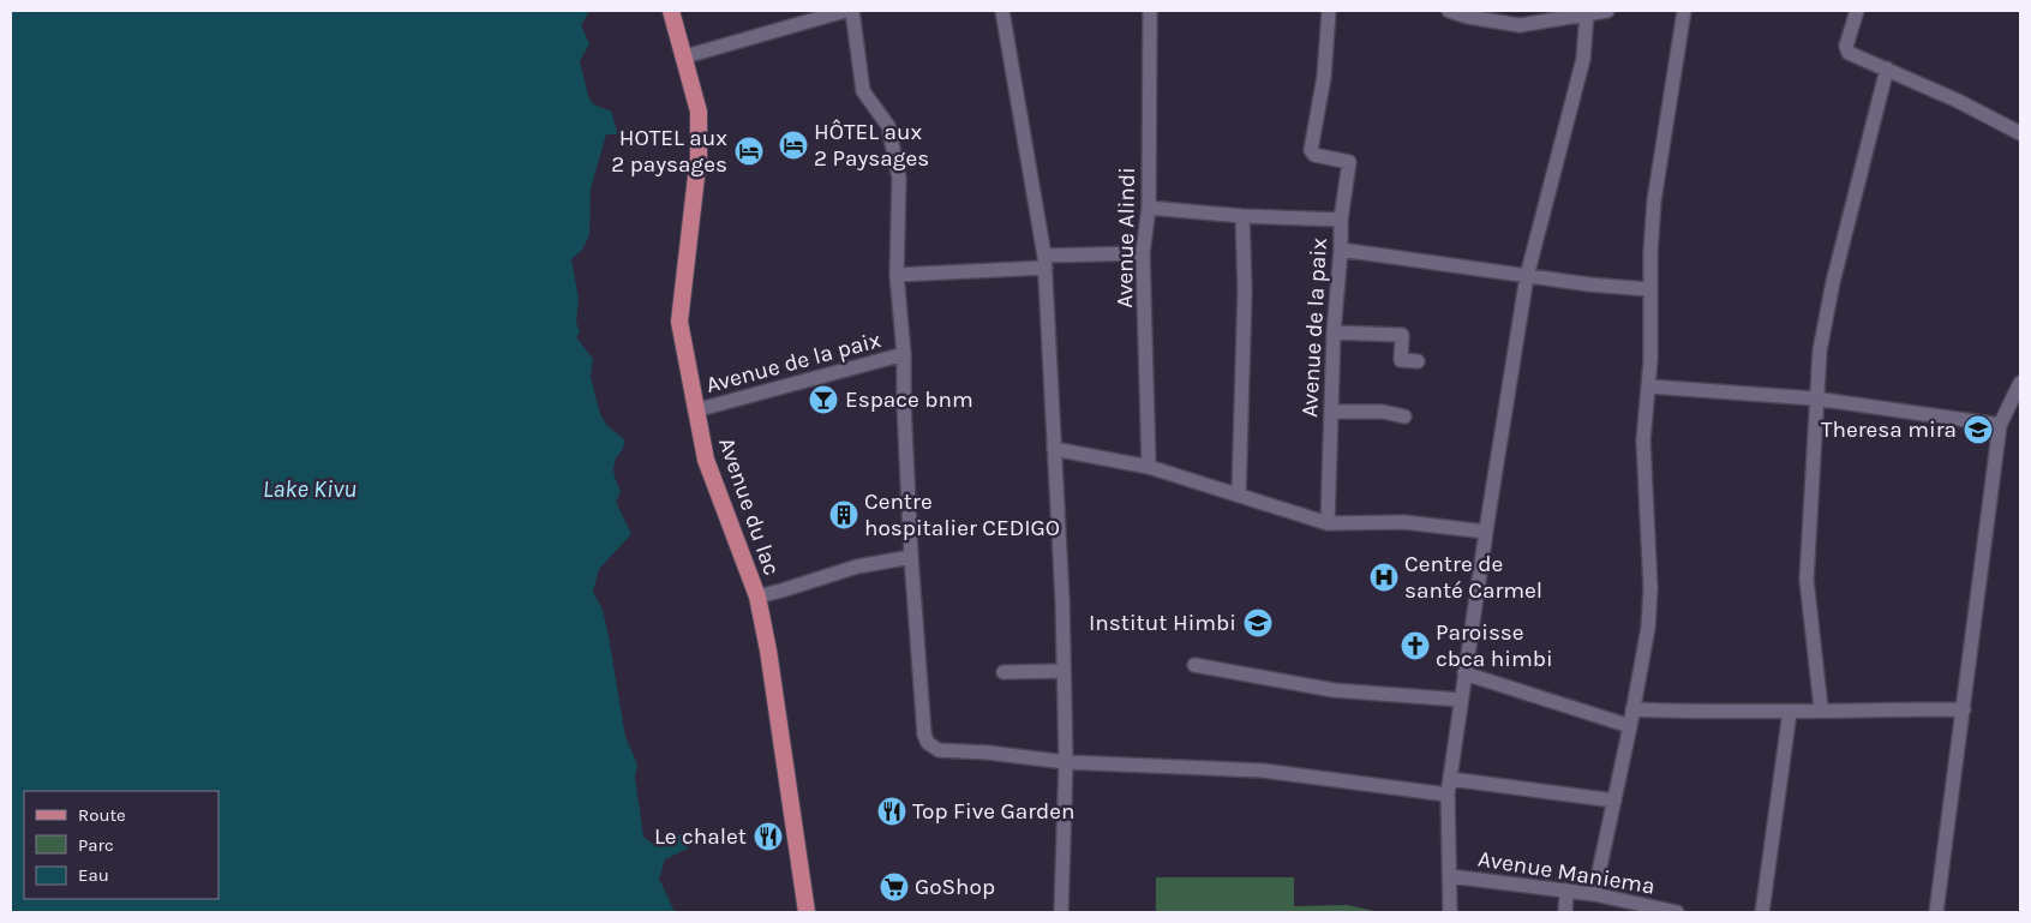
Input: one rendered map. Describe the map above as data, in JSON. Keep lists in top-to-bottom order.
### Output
{
  "streets": {
    "main road": ["Avenue du lac"],
    "street": ["Avenue Alindi", "Avenue de la paix", "Avenue Maniema"]
  },
  "crossings": [
    ["Avenue Alindi", "Avenue de la paix"],
    ["Avenue de la paix", "Avenue du lac"]
  ],
  "water": ["Lake Kivu"],
  "places": {
    "hotel": ["HÔTEL aux 2 Paysages", "HOTEL aux 2 paysages"],
    "bar": ["Espace bnm"],
    "school or university": ["Theresa mira", "Institut Himbi"],
    "building": ["Centre hospitalier CEDIGO"],
    "hospital": ["Centre de santé Carmel"],
    "church": ["Paroisse cbca himbi"],
    "restaurant": ["Top Five Garden", "Le chalet"],
    "supermarket": ["GoShop"]
  },
  "legend": ["Route", "Parc", "Eau"]
}
